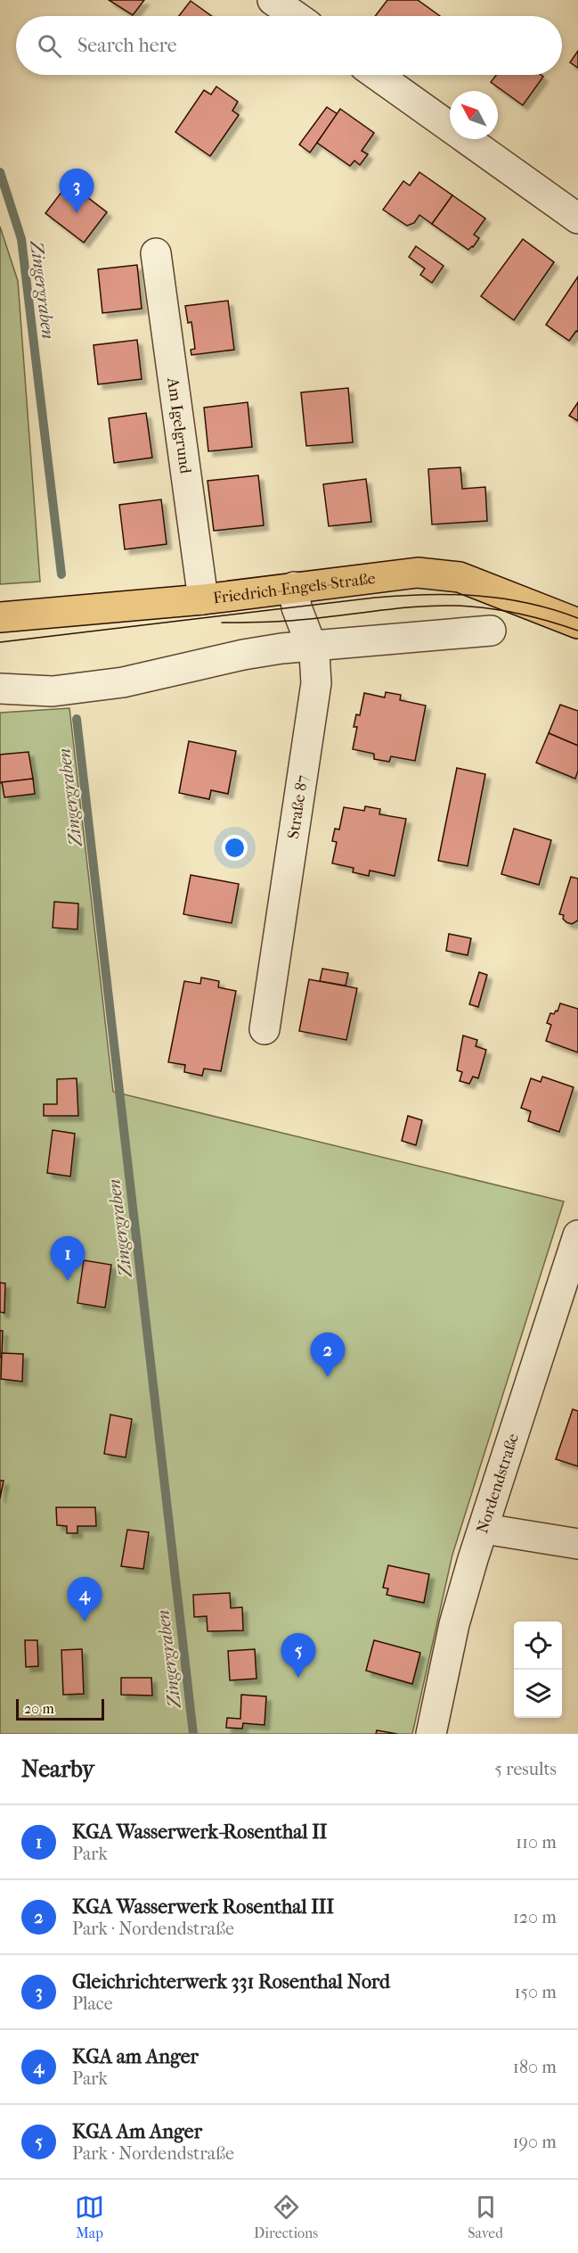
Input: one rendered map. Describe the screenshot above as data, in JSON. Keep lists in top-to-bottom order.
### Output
{
  "streets": {
    "main road": ["Friedrich-Engels-Straße"],
    "street": ["Am Igelgrund", "Straße 87", "Nordendstraße"]
  },
  "crossings": [
    ["Am Igelgrund", "Friedrich-Engels-Straße"],
    ["Friedrich-Engels-Straße", "Straße 87"]
  ],
  "water": ["Zingergraben"],
  "scale_bar": "20 m",
  "north": "top left",
  "page": {
    "search": "Search here",
    "pins": [
      "3",
      "1",
      "2",
      "4",
      "5"
    ],
    "scale": "20 m",
    "heading": ["Nearby", "5 results"],
    "list": [
      {
        "mark": "1",
        "name": "KGA Wasserwerk-Rosenthal II",
        "note": "Park",
        "value": "110 m"
      },
      {
        "mark": "2",
        "name": "KGA Wasserwerk Rosenthal III",
        "note": "Park · Nordendstraße",
        "value": "120 m"
      },
      {
        "mark": "3",
        "name": "Gleichrichterwerk 331 Rosenthal Nord",
        "note": "Place",
        "value": "150 m"
      },
      {
        "mark": "4",
        "name": "KGA am Anger",
        "note": "Park",
        "value": "180 m"
      },
      {
        "mark": "5",
        "name": "KGA Am Anger",
        "note": "Park · Nordendstraße",
        "value": "190 m"
      }
    ],
    "nav": ["Map", "Directions", "Saved"]
  }
}
